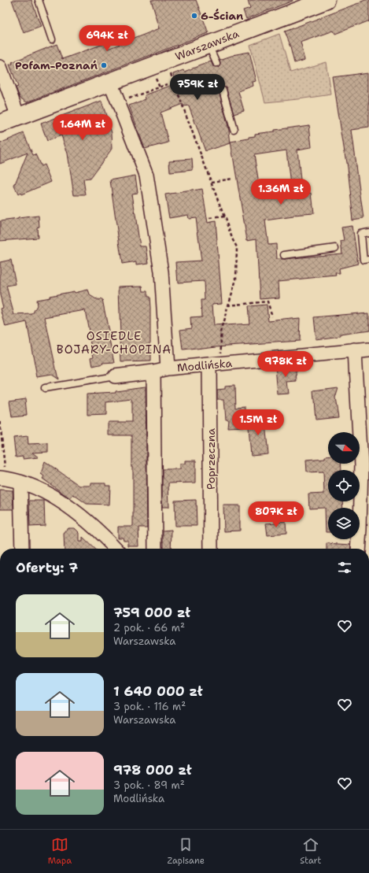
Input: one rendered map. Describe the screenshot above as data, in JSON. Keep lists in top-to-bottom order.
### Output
{
  "streets": {
    "street": ["Warszawska", "Modlińska", "Poprzeczna"]
  },
  "crossings": [
    ["Modlińska", "Poprzeczna"]
  ],
  "districts": ["OSIEDLE BOJARY-CHOPINA"],
  "places": ["6-Ścian", "Pofam-Poznań"],
  "north": "right",
  "page": {
    "price": [
      "694K zł",
      "759K zł",
      "1.64M zł",
      "1.36M zł",
      "978K zł",
      "1.5M zł",
      "807K zł"
    ],
    "heading": "Oferty: 7",
    "list": [
      {
        "name": "759 000 zł",
        "note": "2 pok. · 66 m² · Warszawska"
      },
      {
        "name": "1 640 000 zł",
        "note": "3 pok. · 116 m² · Warszawska"
      },
      {
        "name": "978 000 zł",
        "note": "3 pok. · 89 m² · Modlińska"
      }
    ],
    "tabs": ["Mapa", "Zapisane", "Start"]
  }
}
